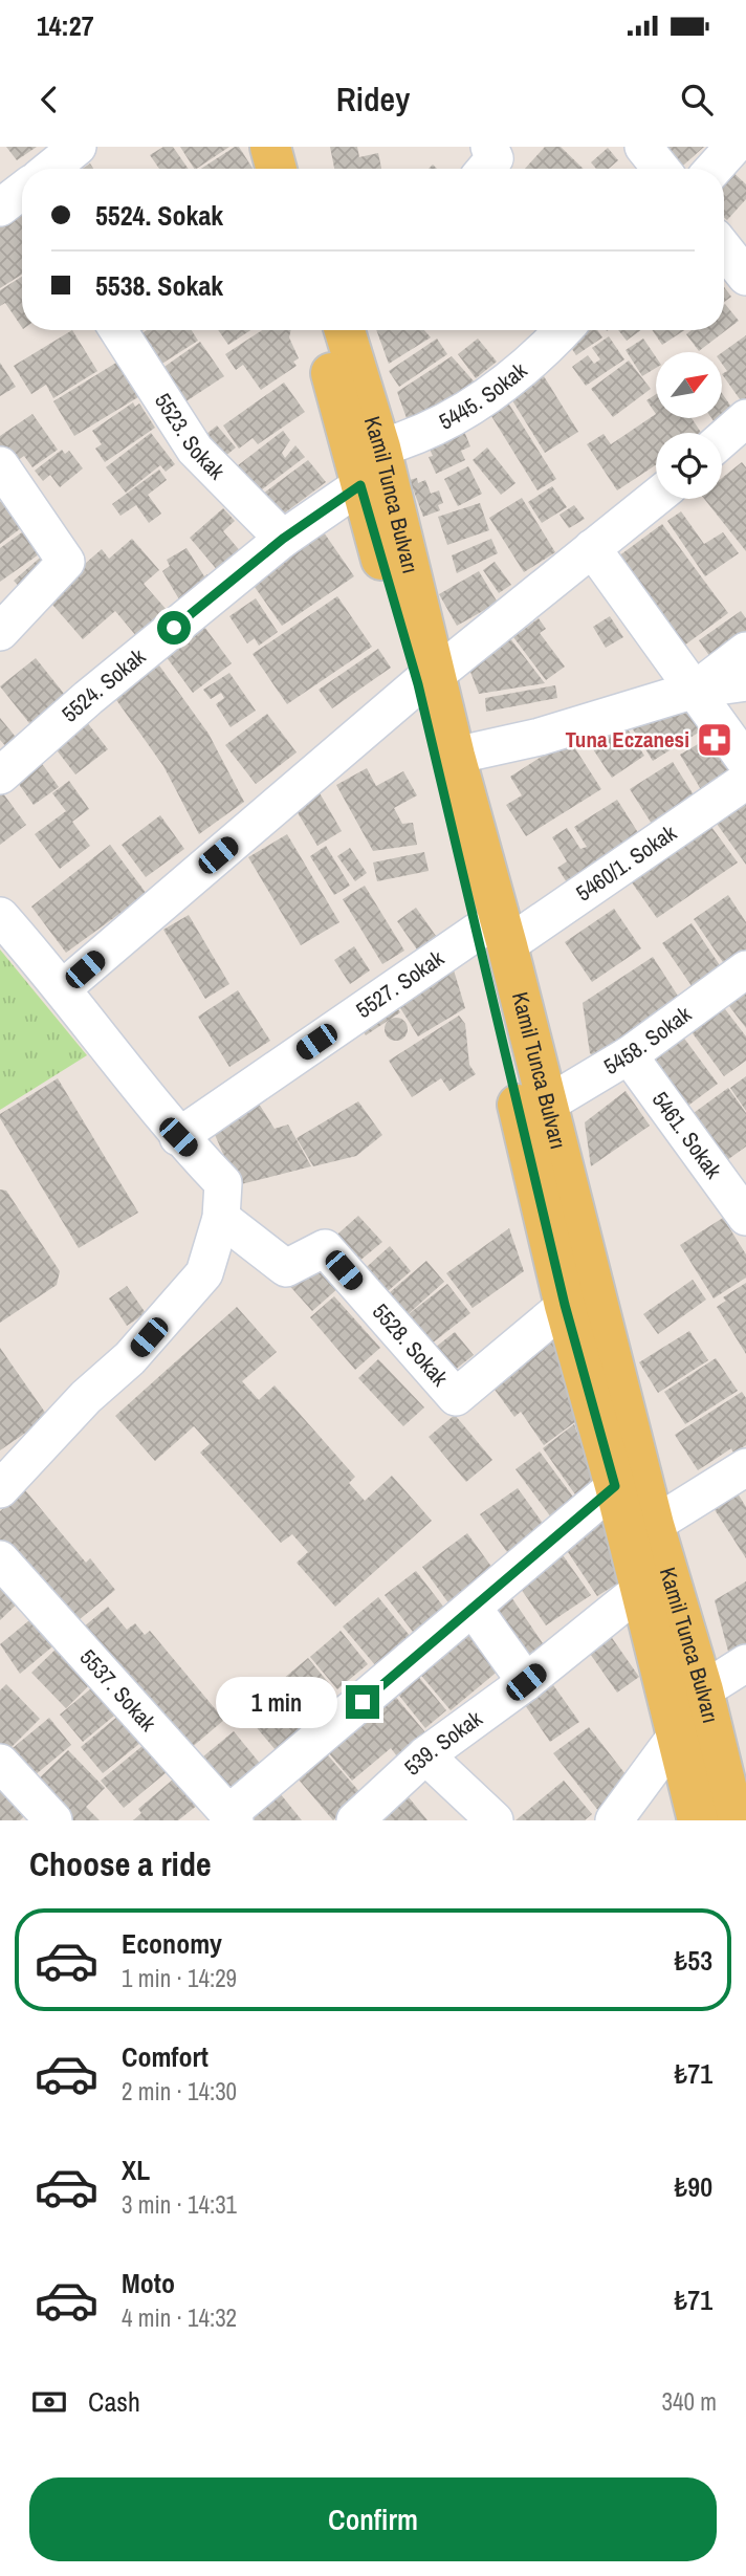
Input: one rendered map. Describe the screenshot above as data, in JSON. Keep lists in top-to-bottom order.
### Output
{
  "streets": {
    "main road": ["Kamil Tunca Bulvarı"],
    "street": [
      "5445. Sokak",
      "5523. Sokak",
      "5524. Sokak",
      "5460/1. Sokak",
      "5527. Sokak",
      "5458. Sokak",
      "5461. Sokak",
      "5528. Sokak",
      "5537. Sokak",
      "539. Sokak"
    ]
  },
  "crossings": [
    ["5445. Sokak", "Kamil Tunca Bulvarı"],
    ["5523. Sokak", "5524. Sokak"],
    ["Kamil Tunca Bulvarı", "5524. Sokak"],
    ["Kamil Tunca Bulvarı", "5460/1. Sokak"],
    ["Kamil Tunca Bulvarı", "5527. Sokak"],
    ["Kamil Tunca Bulvarı", "5458. Sokak"],
    ["Kamil Tunca Bulvarı", "5528. Sokak"],
    ["Kamil Tunca Bulvarı", "539. Sokak"],
    ["5460/1. Sokak", "5527. Sokak"],
    ["5458. Sokak", "5461. Sokak"]
  ],
  "places": {
    "pharmacy": ["Tuna Eczanesi"]
  },
  "north": "top right",
  "page": {
    "status": "14:27",
    "header": "Ridey",
    "banner": ["5524. Sokak", "5538. Sokak"],
    "bubble": "1 min",
    "heading": "Choose a ride",
    "list": [
      {
        "name": "Economy",
        "note": "1 min · 14:29",
        "value": "₺53"
      },
      {
        "name": "Comfort",
        "note": "2 min · 14:30",
        "value": "₺71"
      },
      {
        "name": "XL",
        "note": "3 min · 14:31",
        "value": "₺90"
      },
      {
        "name": "Moto",
        "note": "4 min · 14:32",
        "value": "₺71"
      }
    ],
    "pay": ["Cash", "340 m"],
    "buttons": "Confirm"
  }
}
